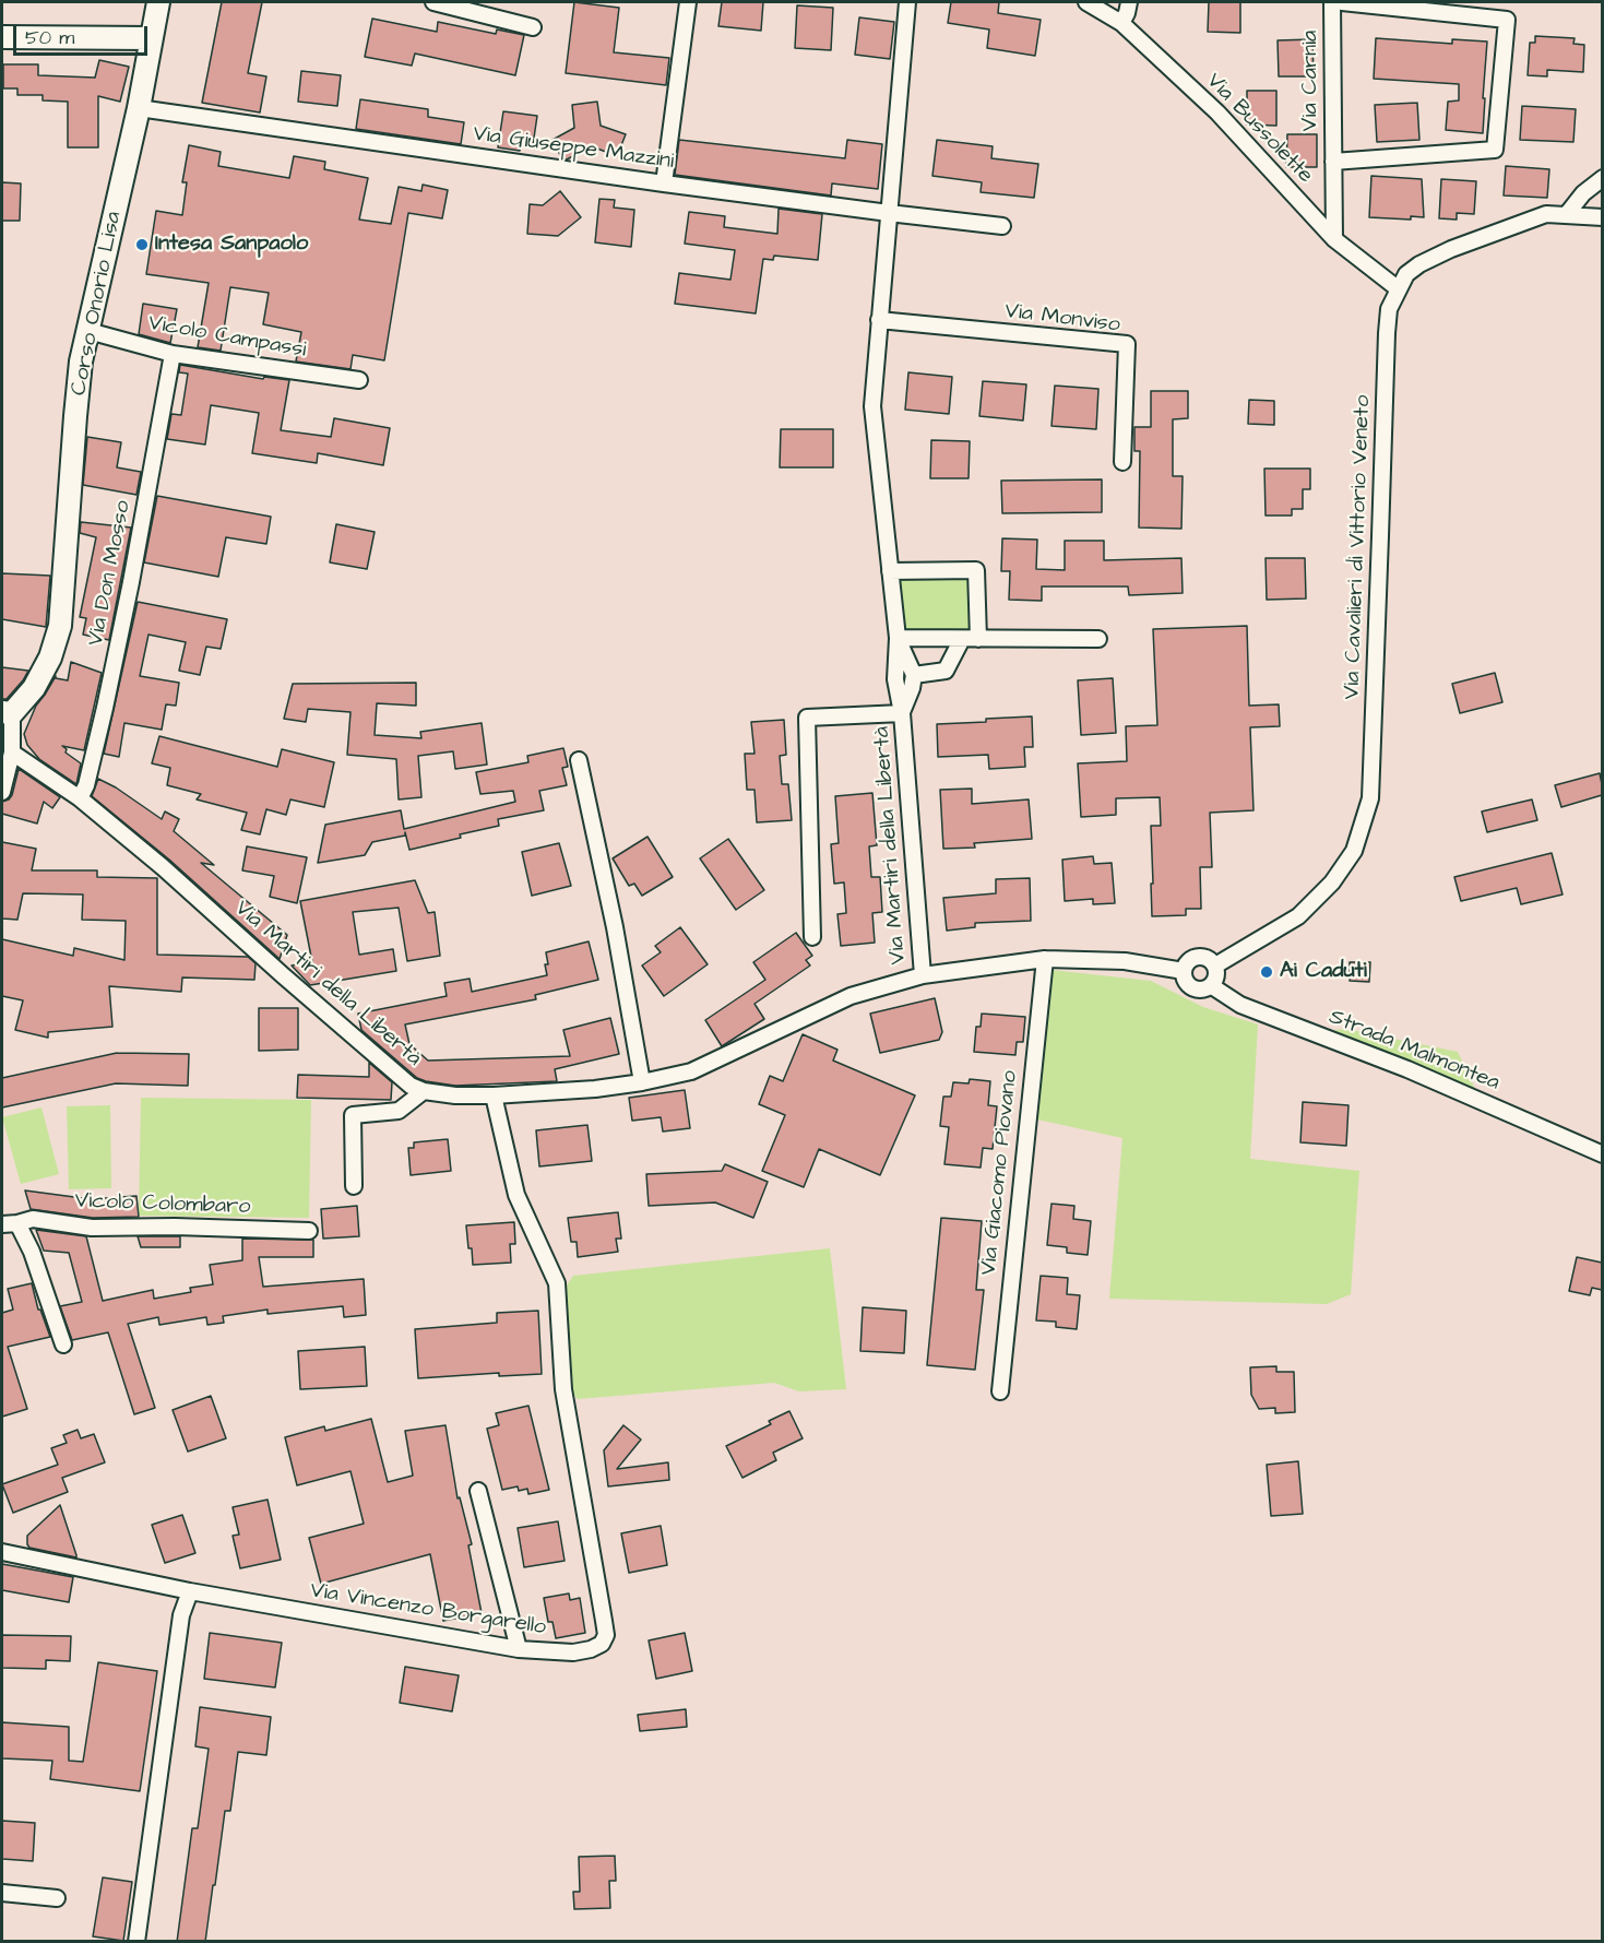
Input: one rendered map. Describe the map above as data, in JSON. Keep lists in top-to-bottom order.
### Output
{
  "streets": {
    "street": [
      "Via Carnia",
      "Via Bussolette",
      "Via Giuseppe Mazzini",
      "Corso Onorio Lisa",
      "Via Monviso",
      "Vicolo Campassi",
      "Via Cavalieri di Vittorio Veneto",
      "Via Don Mosso",
      "Via Martiri della Libertà",
      "Strada Malmontea",
      "Via Giacomo Piovano",
      "Vicolo Colombaro",
      "Via Vincenzo Borgarello"
    ]
  },
  "crossings": [
    ["Via Carnia", "Via Bussolette"],
    ["Via Bussolette", "Via Cavalieri di Vittorio Veneto"],
    ["Via Giuseppe Mazzini", "Corso Onorio Lisa"],
    ["Corso Onorio Lisa", "Vicolo Campassi"],
    ["Vicolo Campassi", "Via Don Mosso"],
    ["Via Cavalieri di Vittorio Veneto", "Via Martiri della Libertà"],
    ["Via Cavalieri di Vittorio Veneto", "Strada Malmontea"],
    ["Via Don Mosso", "Via Martiri della Libertà"],
    ["Via Martiri della Libertà", "Strada Malmontea"],
    ["Via Martiri della Libertà", "Via Giacomo Piovano"],
    ["Via Martiri della Libertà", "Via Vincenzo Borgarello"]
  ],
  "places": ["Intesa Sanpaolo", "Ai Caduti"],
  "scale_bar": "50 m"
}
